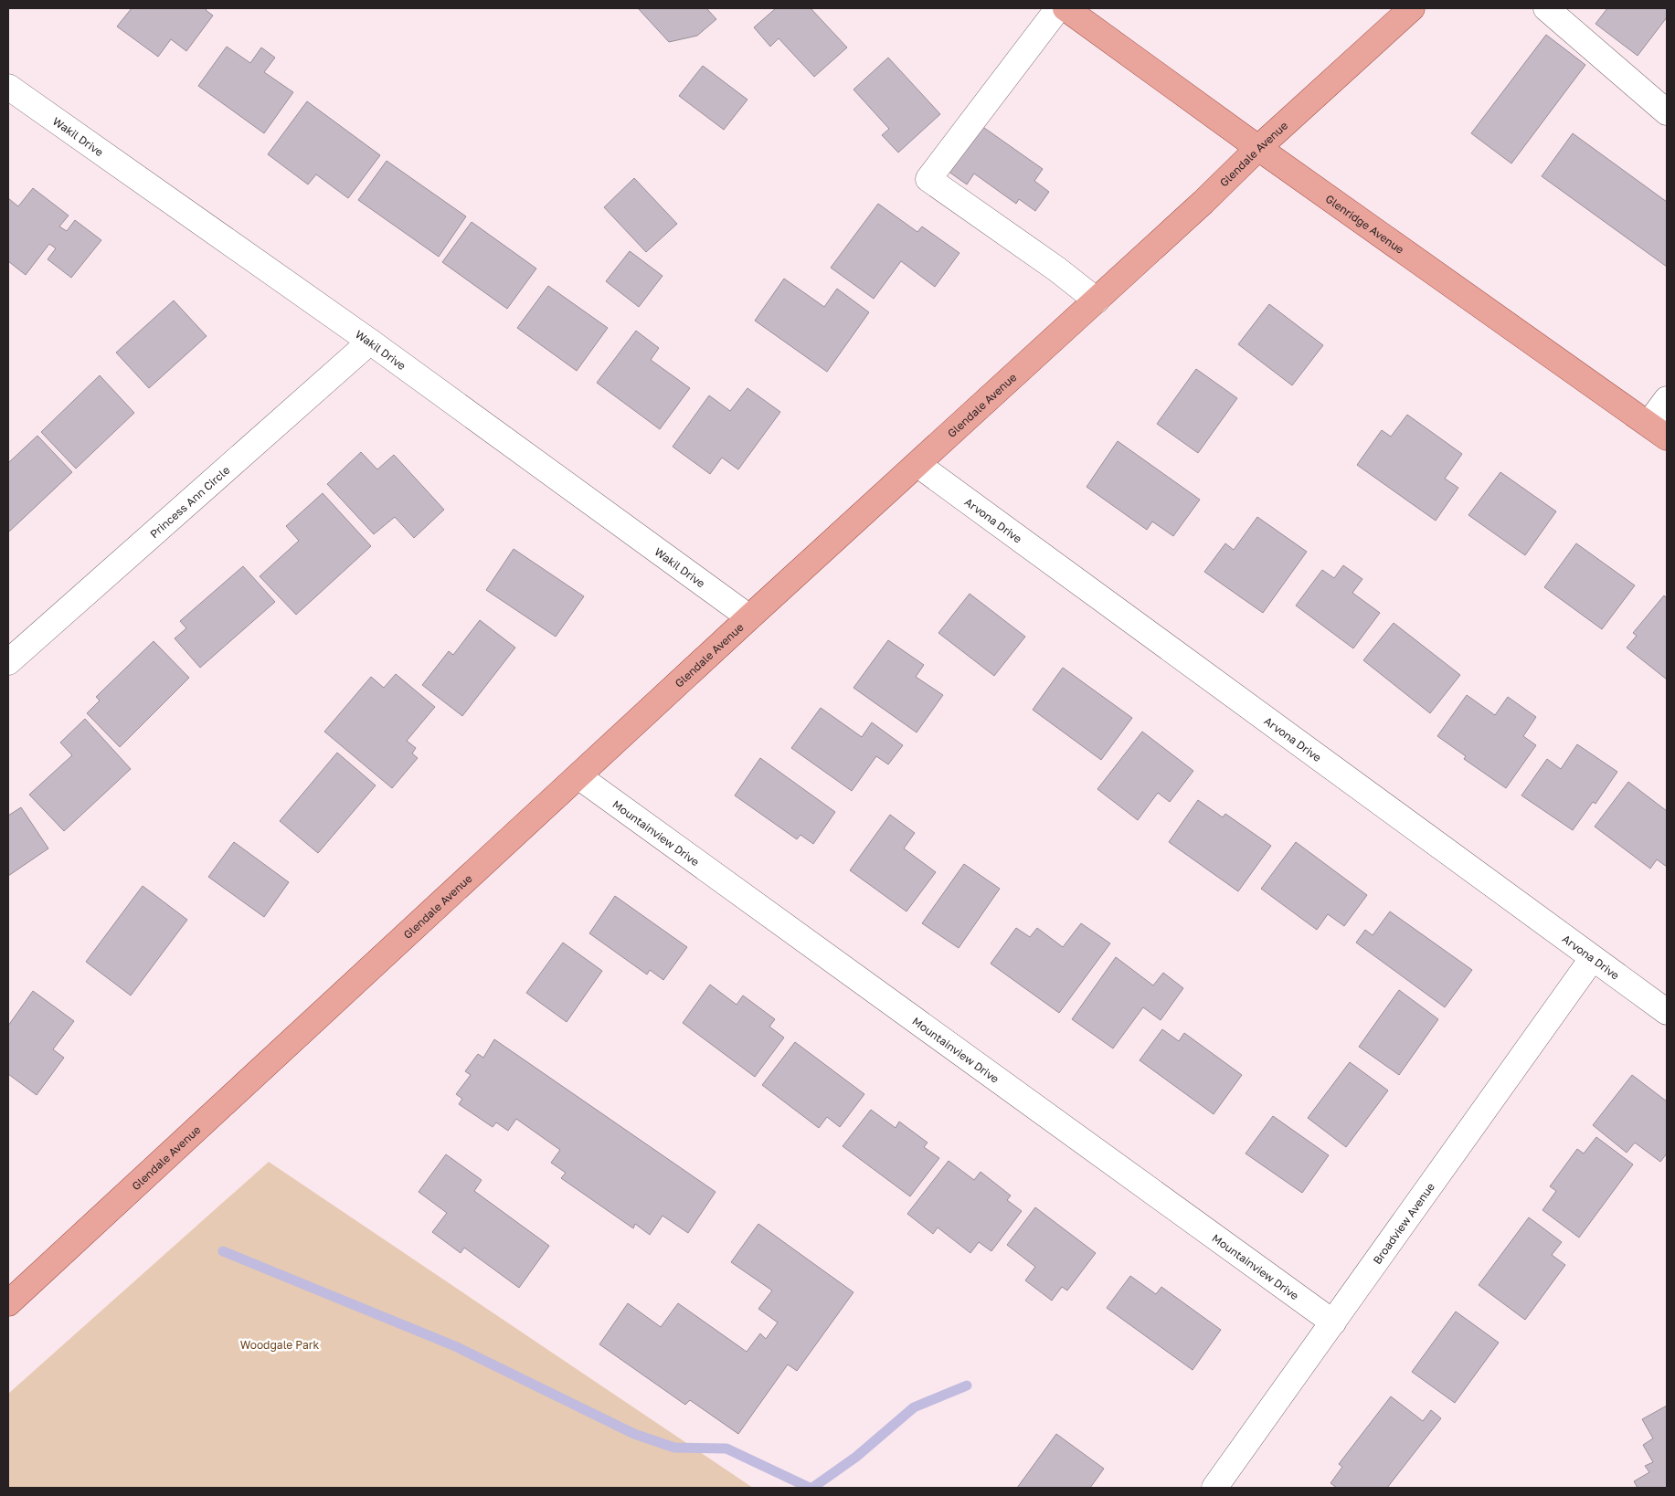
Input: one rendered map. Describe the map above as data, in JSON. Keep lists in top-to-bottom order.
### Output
{
  "streets": {
    "main road": ["Glendale Avenue", "Glenridge Avenue"],
    "street": [
      "Wakil Drive",
      "Princess Ann Circle",
      "Arvona Drive",
      "Mountainview Drive",
      "Broadview Avenue"
    ]
  },
  "crossings": [
    ["Wakil Drive", "Glendale Avenue"],
    ["Wakil Drive", "Princess Ann Circle"],
    ["Glendale Avenue", "Glenridge Avenue"],
    ["Glendale Avenue", "Arvona Drive"],
    ["Glendale Avenue", "Mountainview Drive"],
    ["Arvona Drive", "Broadview Avenue"],
    ["Mountainview Drive", "Broadview Avenue"]
  ],
  "parks": ["Woodgale Park"]
}
